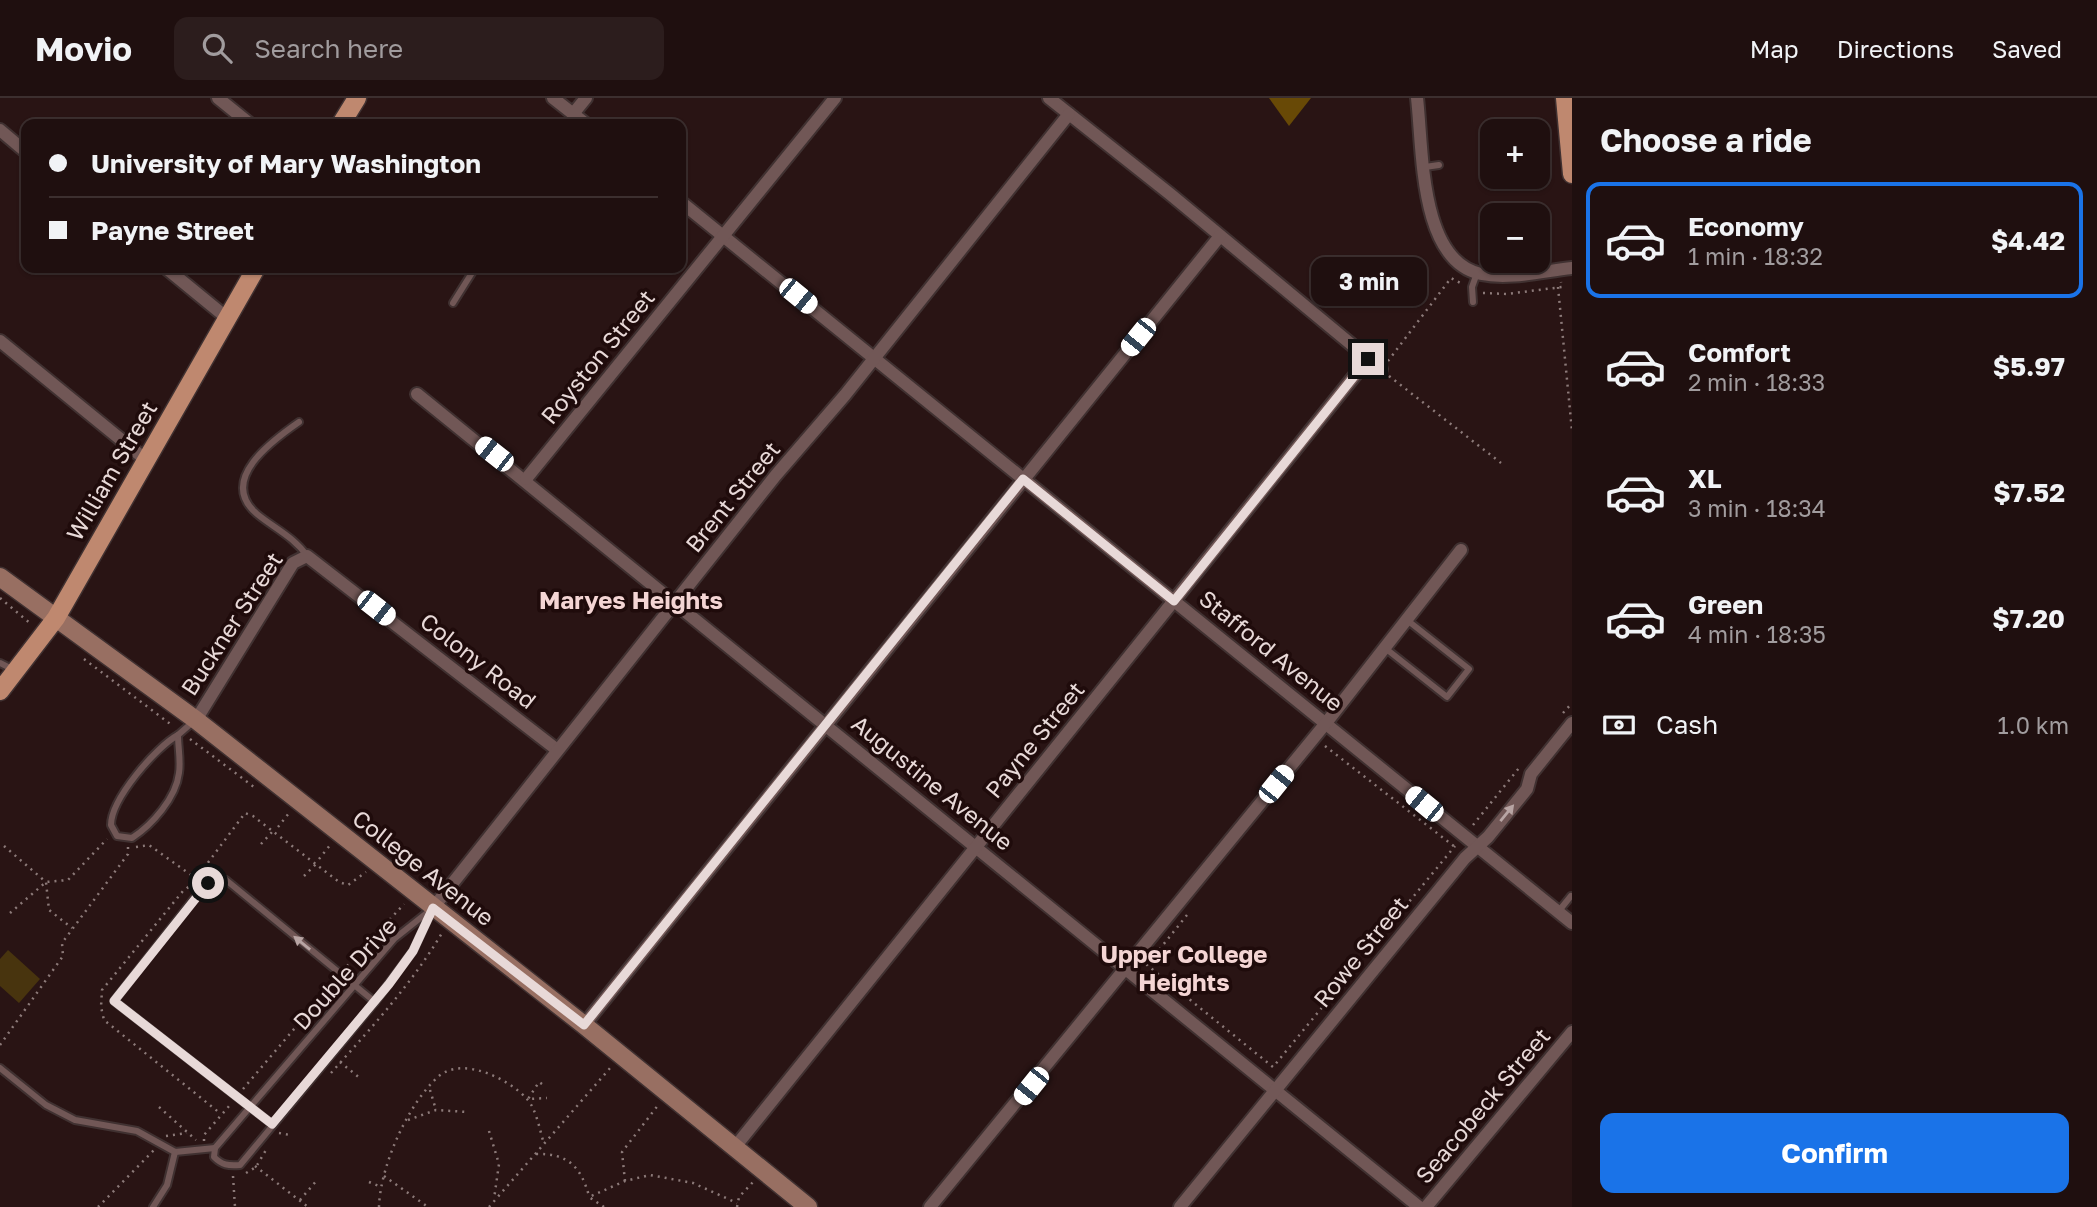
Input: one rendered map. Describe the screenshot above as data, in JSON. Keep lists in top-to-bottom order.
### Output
{
  "streets": {
    "main road": ["William Street"],
    "street": [
      "Royston Street",
      "Brent Street",
      "Buckner Street",
      "Stafford Avenue",
      "Colony Road",
      "Payne Street",
      "Augustine Avenue",
      "College Avenue",
      "Rowe Street",
      "Seacobeck Street"
    ],
    "lane": ["Double Drive"]
  },
  "crossings": [
    ["Royston Street", "Stafford Avenue"],
    ["Royston Street", "Augustine Avenue"],
    ["William Street", "College Avenue"],
    ["Brent Street", "Stafford Avenue"],
    ["Brent Street", "Colony Road"],
    ["Brent Street", "Augustine Avenue"],
    ["Brent Street", "College Avenue"],
    ["Brent Street", "Double Drive"],
    ["Buckner Street", "Colony Road"],
    ["Buckner Street", "College Avenue"],
    ["Stafford Avenue", "Payne Street"],
    ["Stafford Avenue", "Rowe Street"],
    ["Payne Street", "Augustine Avenue"],
    ["Payne Street", "College Avenue"],
    ["Augustine Avenue", "Rowe Street"],
    ["College Avenue", "Double Drive"]
  ],
  "districts": ["Maryes Heights", "Upper College Heights"],
  "page": {
    "header": "Movio",
    "search": "Search here",
    "nav": ["Map", "Directions", "Saved"],
    "heading": "Choose a ride",
    "map_buttons": ["+", "−"],
    "banner": ["University of Mary Washington", "Payne Street"],
    "list": [
      {
        "name": "Economy",
        "note": "1 min · 18:32",
        "value": "$4.42"
      },
      {
        "name": "Comfort",
        "note": "2 min · 18:33",
        "value": "$5.97"
      },
      {
        "name": "XL",
        "note": "3 min · 18:34",
        "value": "$7.52"
      },
      {
        "name": "Green",
        "note": "4 min · 18:35",
        "value": "$7.20"
      }
    ],
    "bubble": "3 min",
    "pay": ["Cash", "1.0 km"],
    "buttons": "Confirm"
  }
}
